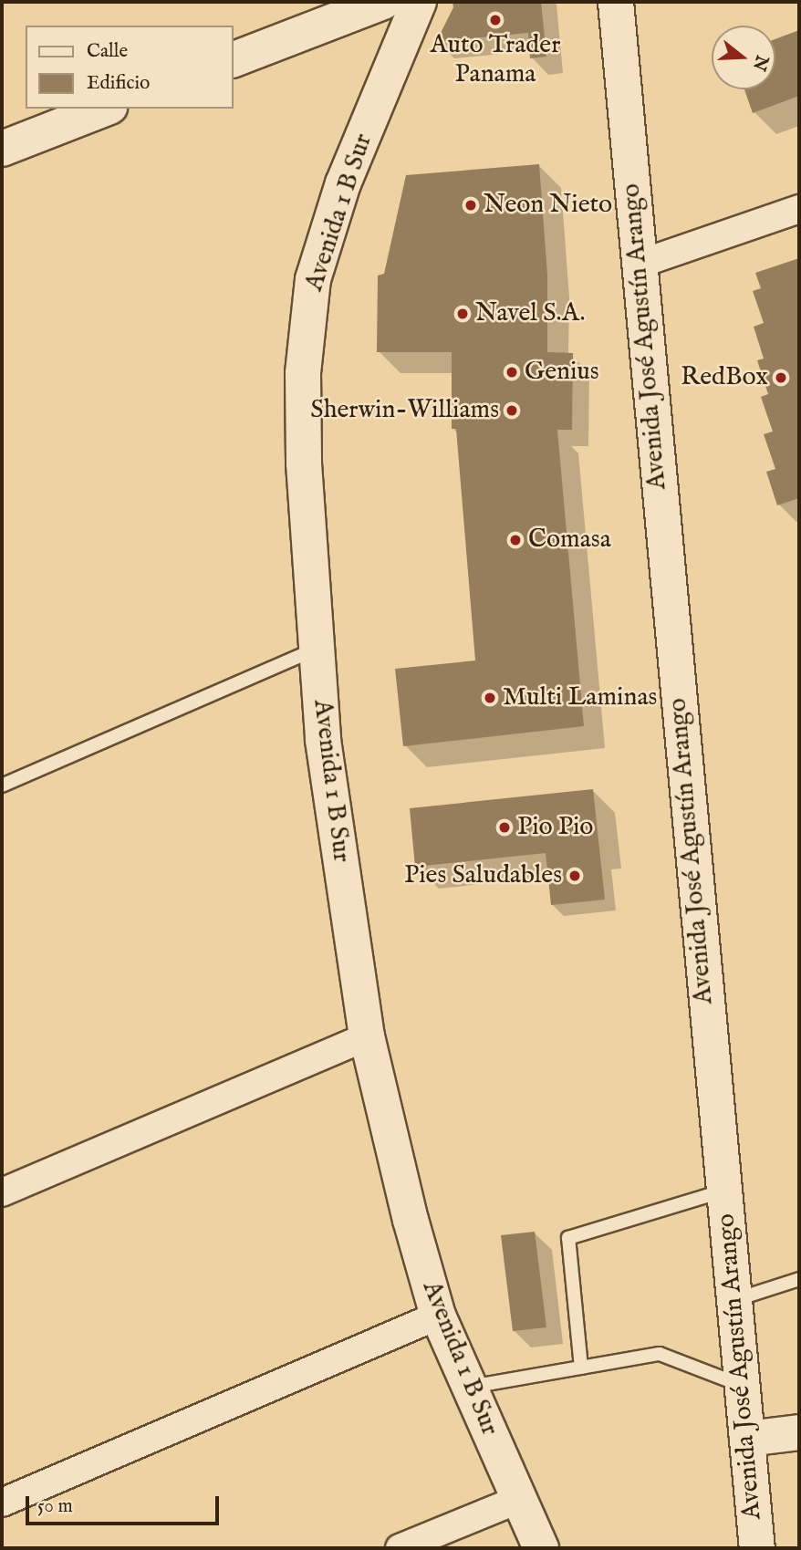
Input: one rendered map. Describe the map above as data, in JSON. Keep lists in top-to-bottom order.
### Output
{
  "streets": {
    "main road": ["Avenida 1 B Sur", "Avenida José Agustín Arango"]
  },
  "places": [
    "Auto Trader Panama",
    "Neon Nieto",
    "Navel S.A.",
    "Genius",
    "RedBox",
    "Sherwin-Williams",
    "Comasa",
    "Multi Laminas",
    "Pio Pio",
    "Pies Saludables"
  ],
  "legend": ["Calle", "Edificio"],
  "scale_bar": "50 m",
  "north": "right"
}
